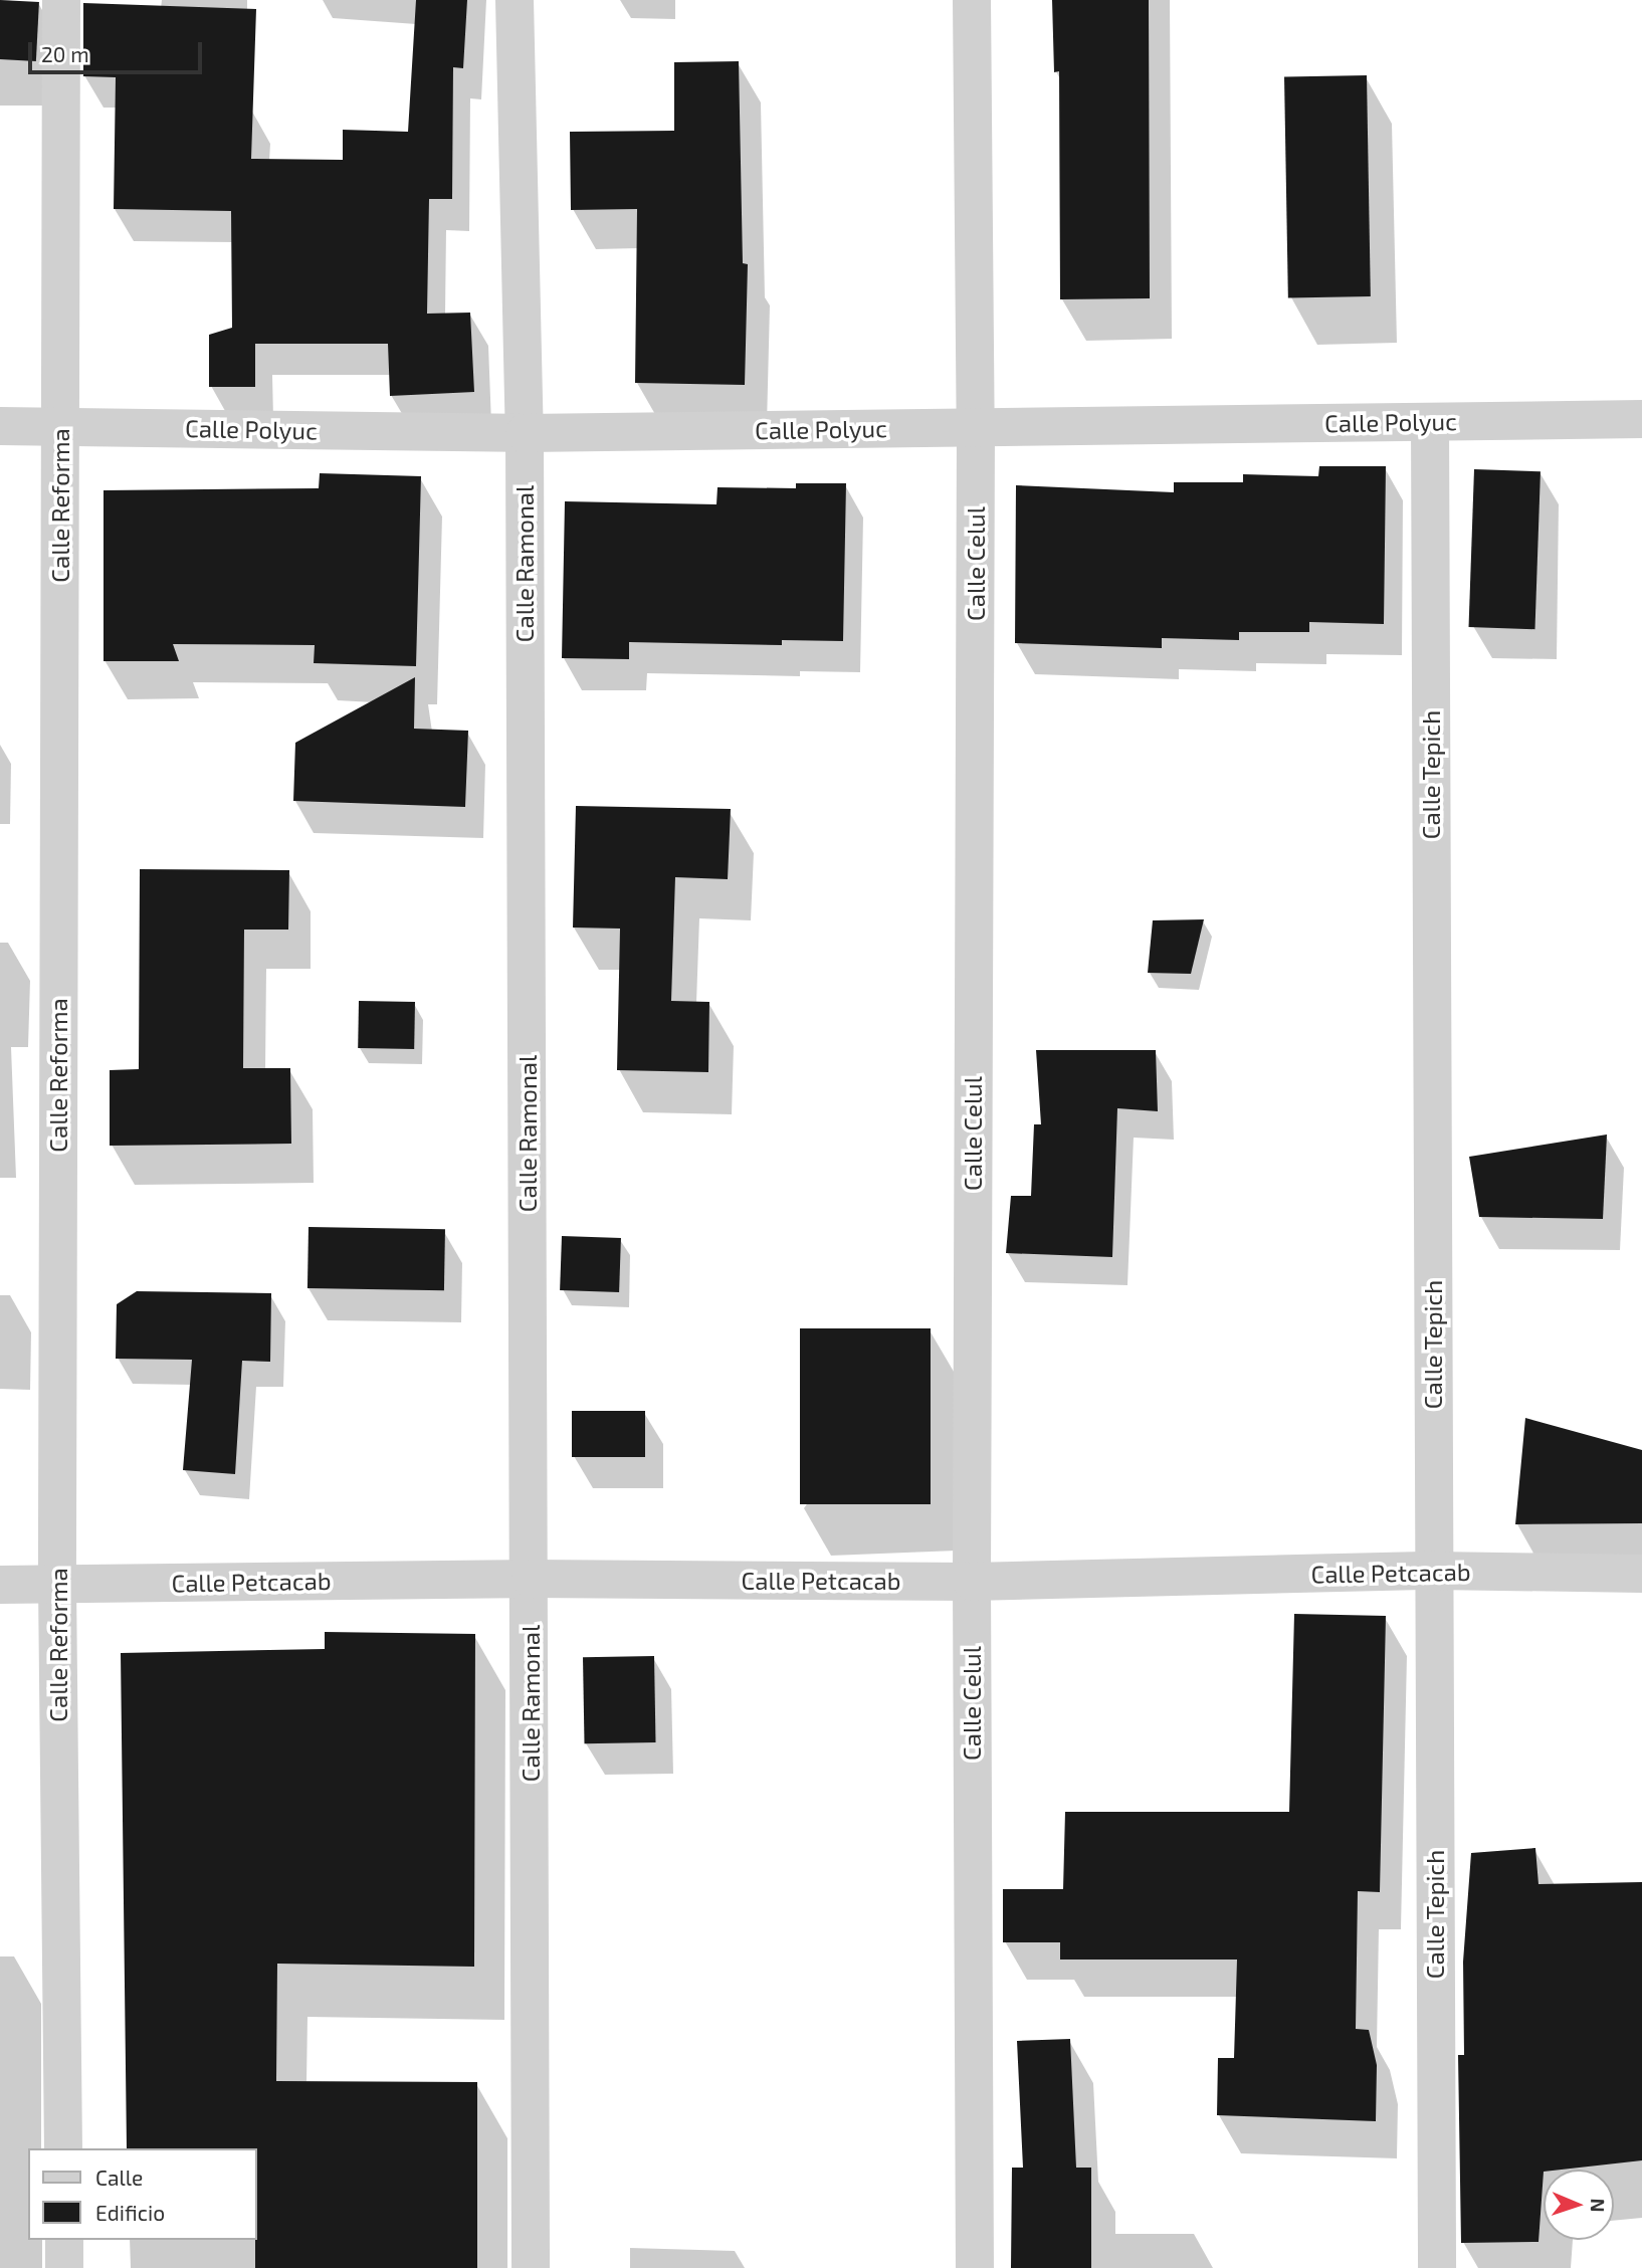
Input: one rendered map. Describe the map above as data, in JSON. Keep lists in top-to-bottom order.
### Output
{
  "streets": {
    "street": [
      "Calle Polyuc",
      "Calle Reforma",
      "Calle Ramonal",
      "Calle Celul",
      "Calle Tepich",
      "Calle Petcacab"
    ]
  },
  "crossings": [
    ["Calle Polyuc", "Calle Reforma"],
    ["Calle Polyuc", "Calle Ramonal"],
    ["Calle Polyuc", "Calle Celul"],
    ["Calle Polyuc", "Calle Tepich"],
    ["Calle Reforma", "Calle Petcacab"],
    ["Calle Ramonal", "Calle Petcacab"],
    ["Calle Celul", "Calle Petcacab"],
    ["Calle Tepich", "Calle Petcacab"]
  ],
  "legend": ["Calle", "Edificio"],
  "scale_bar": "20 m",
  "north": "right"
}
